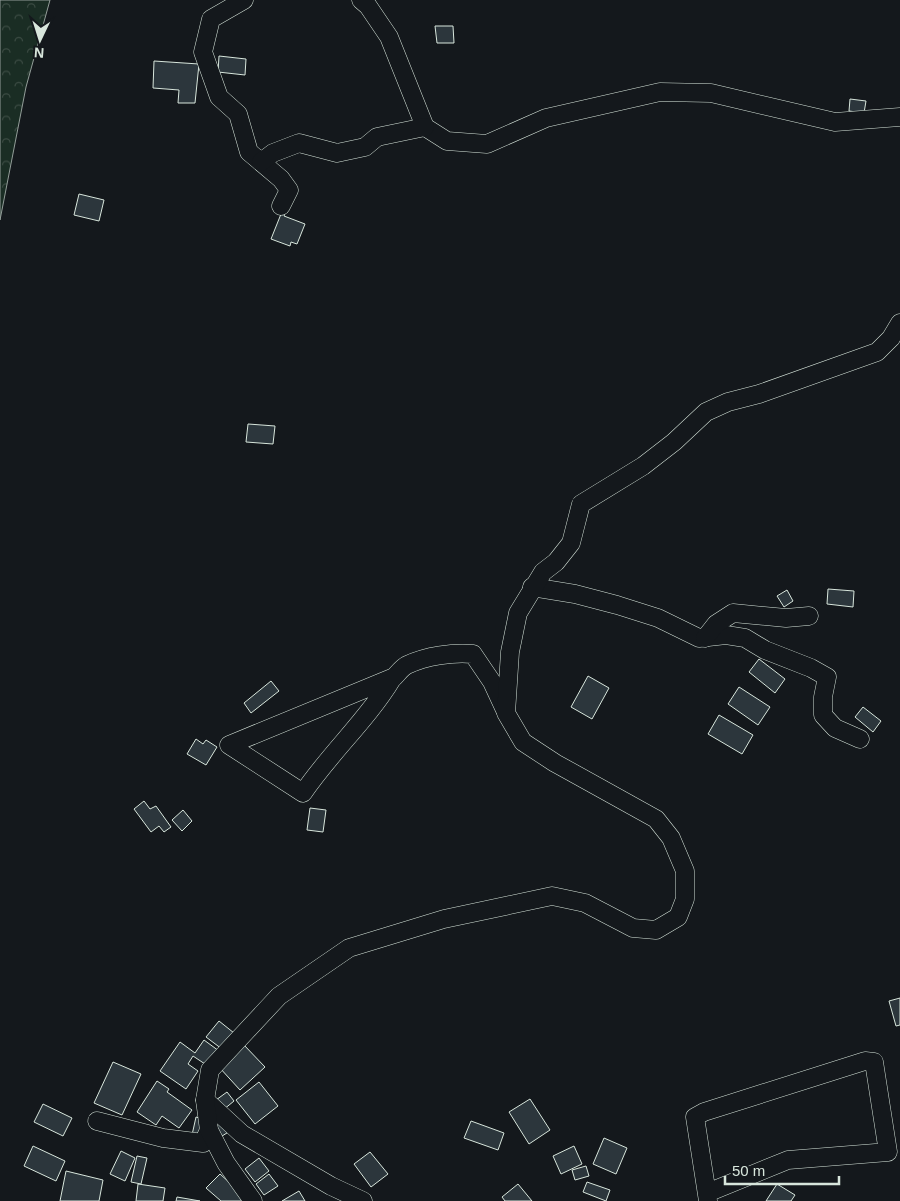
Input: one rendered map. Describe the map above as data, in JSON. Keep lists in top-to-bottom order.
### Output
{
  "scale_bar": "50 m",
  "north": "bottom"
}
